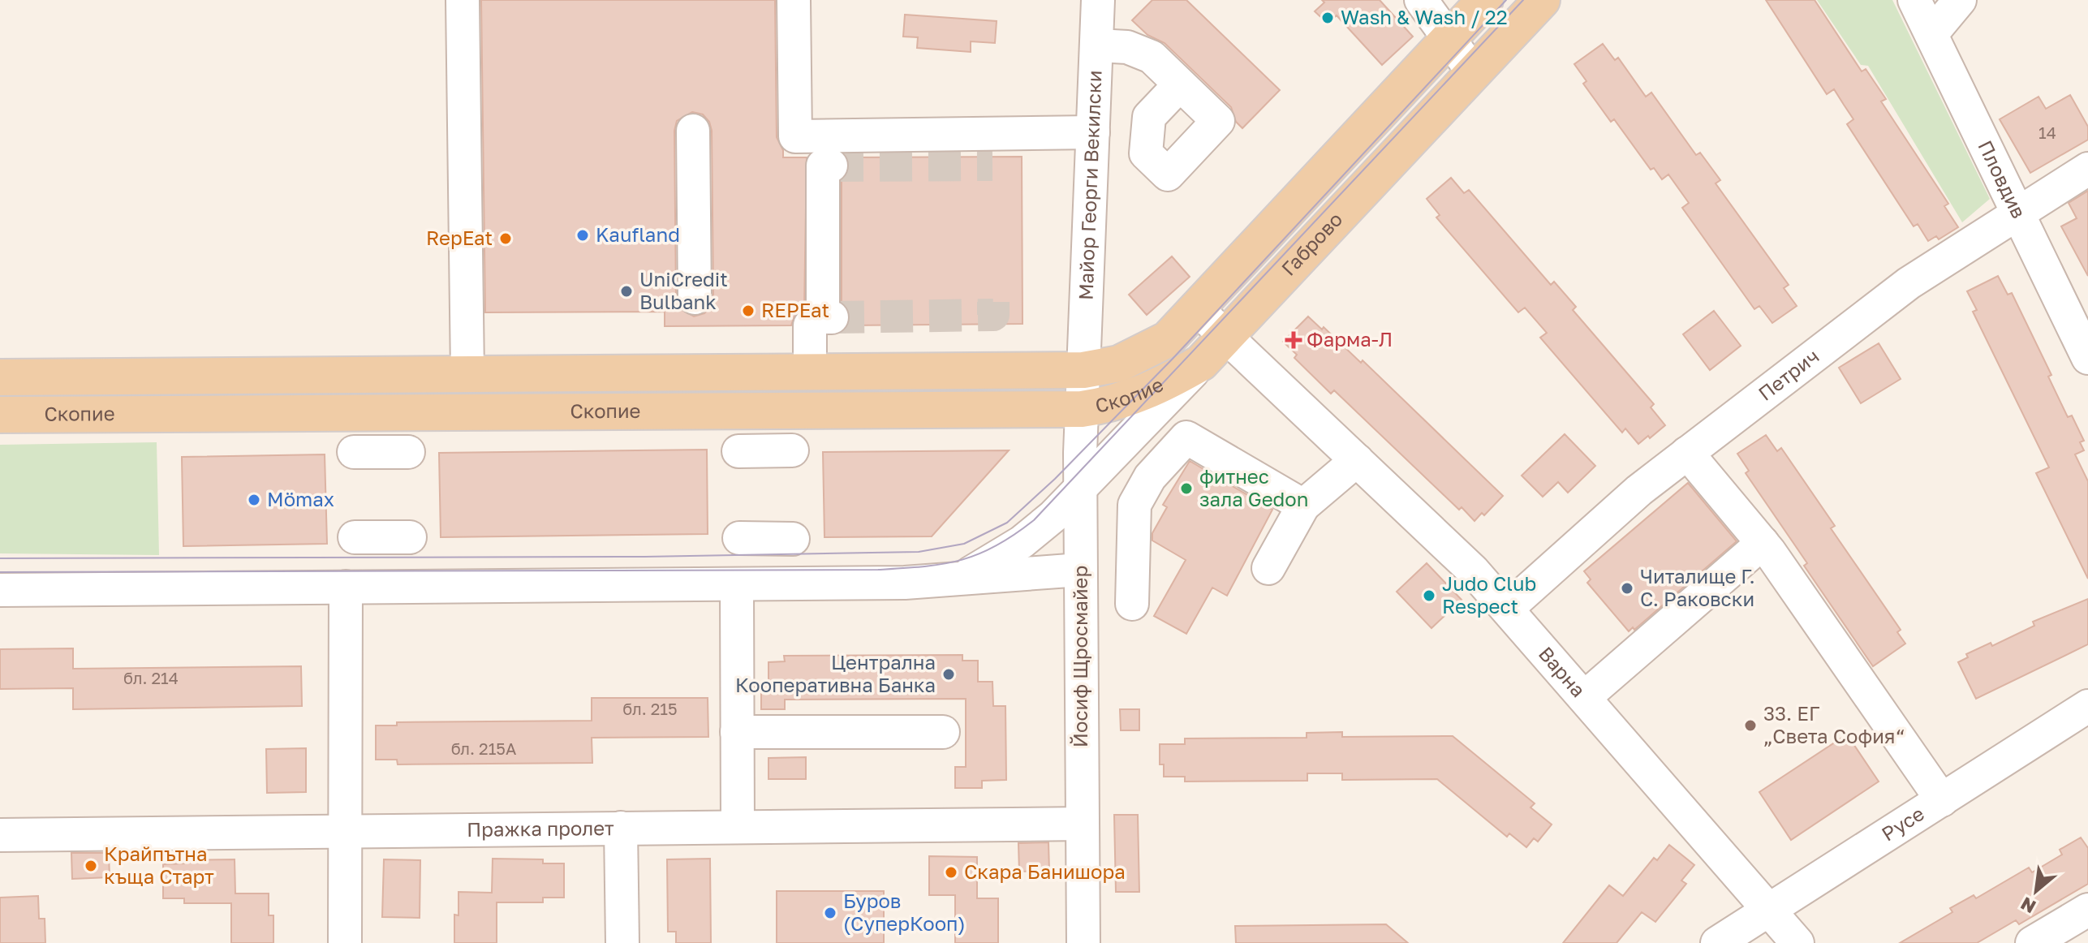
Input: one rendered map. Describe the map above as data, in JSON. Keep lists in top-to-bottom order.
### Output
{
  "streets": {
    "main road": ["Габрово", "Скопие"],
    "street": [
      "Пловдив",
      "Майор Георги Векилски",
      "Петрич",
      "Йосиф Щросмайер",
      "Варна",
      "Русе",
      "Пражка пролет"
    ]
  },
  "crossings": [
    ["Пловдив", "Петрич"],
    ["Майор Георги Векилски", "Скопие"],
    ["Майор Георги Векилски", "Йосиф Щросмайер"],
    ["Габрово", "Скопие"],
    ["Габрово", "Йосиф Щросмайер"],
    ["Габрово", "Варна"],
    ["Петрич", "Варна"],
    ["Скопие", "Йосиф Щросмайер"],
    ["Йосиф Щросмайер", "Пражка пролет"],
    ["Варна", "Русе"]
  ],
  "places": {
    "other": [
      "Wash & Wash / 22",
      "Kaufland",
      "RepEat",
      "UniCredit Bulbank",
      "REPEat",
      "фитнес зала Gedon",
      "Mömax",
      "Читалище Г. С. Раковски",
      "Judo Club Respect",
      "Централна Кооперативна Банка",
      "33. ЕГ „Света София“",
      "Крайпътна къща Старт",
      "Скара Банишора",
      "Буров (СуперКооп)"
    ],
    "health": ["Фарма-Л"]
  },
  "house_numbers": [
    "14",
    "бл. 214",
    "бл. 215",
    "бл. 215А"
  ],
  "north": "bottom left"
}
